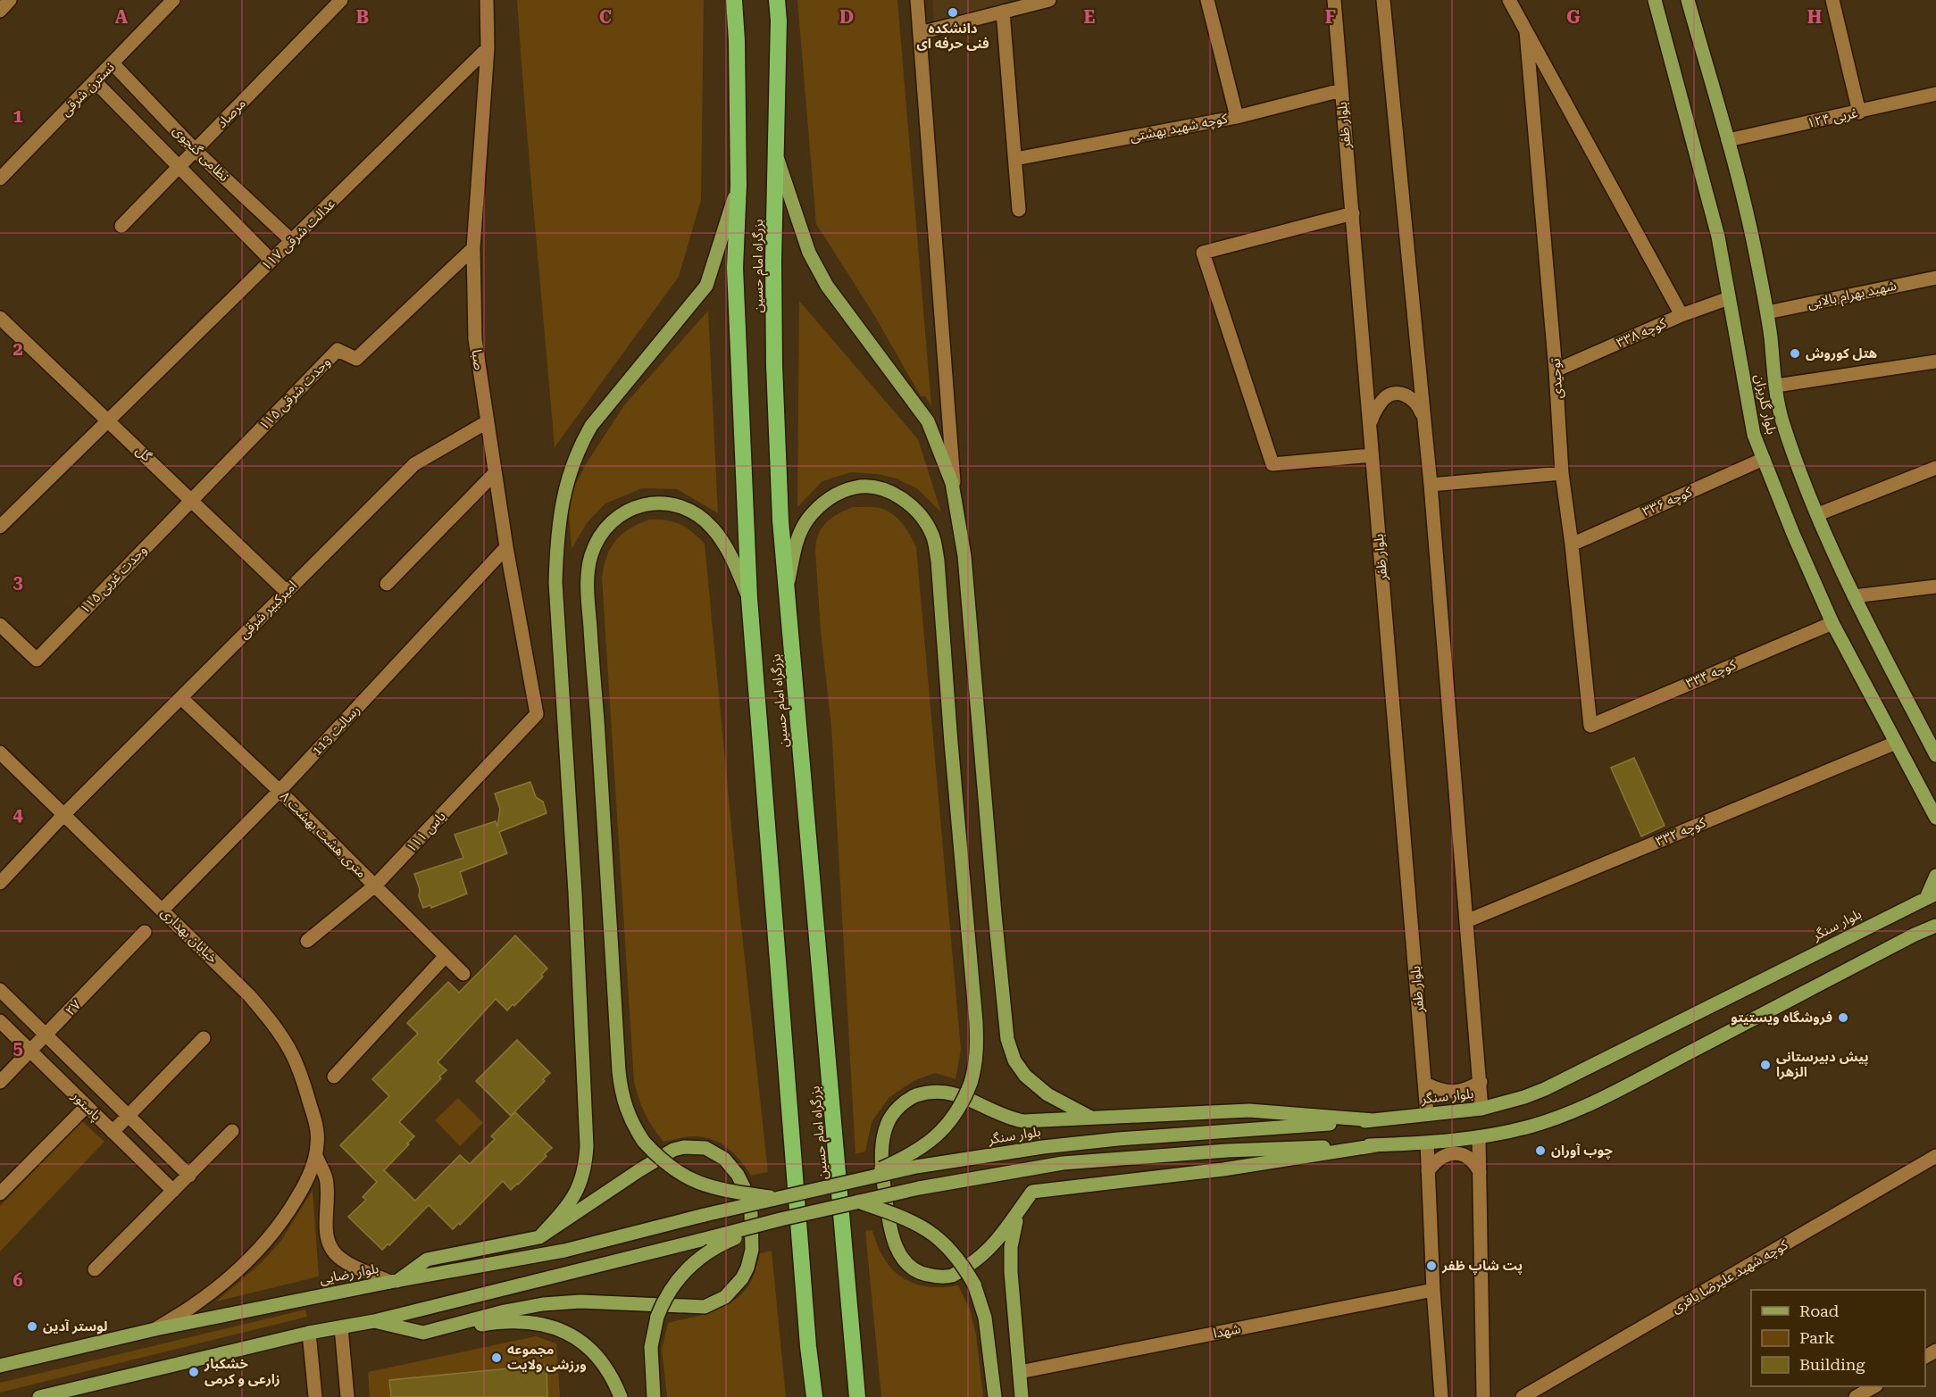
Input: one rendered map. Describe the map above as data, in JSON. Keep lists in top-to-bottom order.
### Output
{
  "streets": {
    "highway": ["بزرگراه امام حسین"],
    "main road": ["بلوار گلریزان", "بلوار سنگر", "بلوار رضایی"],
    "street": [
      "نسترن شرقی",
      "مرصاد",
      "۱۲۴ غربی",
      "بلوار ظفر",
      "کوچه شهید بهشتی",
      "نظامی گنجوی",
      "۱۱۷ عدالت شرقی",
      "شهید بهرام بالایی",
      "کوچه ۳۳۸",
      "صبا",
      "توحیدی",
      "۱۱۵ وحدت شرقی",
      "گل",
      "کوچه ۳۳۶",
      "۱۱۵ وحدت غربی",
      "امیرکبیر شرقی",
      "کوچه ۳۳۴",
      "رسالت 113",
      "یاس ۱۱۱",
      "کوچه ۳۳۲",
      "۸ متری هشت بهشت",
      "خیابان بهداری",
      "۲۷",
      "پاستور",
      "کوچه شهید علیرضا باقری",
      "شهدا"
    ]
  },
  "crossings": [
    ["نسترن شرقی", "نظامی گنجوی"],
    ["مرصاد", "نظامی گنجوی"],
    ["۱۲۴ غربی", "بلوار گلریزان"],
    ["بلوار ظفر", "کوچه شهید بهشتی"],
    ["بلوار ظفر", "بلوار سنگر"],
    ["نظامی گنجوی", "۱۱۷ عدالت شرقی"],
    ["۱۱۷ عدالت شرقی", "صبا"],
    ["۱۱۷ عدالت شرقی", "گل"],
    ["شهید بهرام بالایی", "بلوار گلریزان"],
    ["کوچه ۳۳۸", "توحیدی"],
    ["کوچه ۳۳۸", "بلوار گلریزان"],
    ["صبا", "۱۱۵ وحدت شرقی"],
    ["صبا", "امیرکبیر شرقی"],
    ["صبا", "رسالت 113"],
    ["صبا", "یاس ۱۱۱"],
    ["توحیدی", "کوچه ۳۳۶"],
    ["توحیدی", "کوچه ۳۳۴"],
    ["۱۱۵ وحدت شرقی", "گل"],
    ["۱۱۵ وحدت شرقی", "۱۱۵ وحدت غربی"],
    ["بلوار گلریزان", "کوچه ۳۳۶"],
    ["بلوار گلریزان", "کوچه ۳۳۴"],
    ["بلوار گلریزان", "کوچه ۳۳۲"],
    ["گل", "۱۱۵ وحدت غربی"],
    ["گل", "امیرکبیر شرقی"],
    ["امیرکبیر شرقی", "۸ متری هشت بهشت"],
    ["امیرکبیر شرقی", "خیابان بهداری"],
    ["رسالت 113", "۸ متری هشت بهشت"],
    ["رسالت 113", "خیابان بهداری"],
    ["یاس ۱۱۱", "۸ متری هشت بهشت"],
    ["بلوار سنگر", "بلوار رضایی"],
    ["خیابان بهداری", "بلوار رضایی"],
    ["۲۷", "پاستور"]
  ],
  "places": [
    "دانشکده فنی حرفه ای",
    "هتل کوروش",
    "فروشگاه ویستیتو",
    "پیش دبیرستانی الزهرا",
    "چوب آوران",
    "پت شاپ ظفر",
    "لوستر آدین",
    "مجموعه ورزشی ولایت",
    "خشکبار زارعی و کرمی"
  ],
  "legend": ["Road", "Park", "Building"],
  "grid": {
    "columns": [
      "A",
      "B",
      "C",
      "D",
      "E",
      "F",
      "G",
      "H"
    ],
    "rows": [
      "1",
      "2",
      "3",
      "4",
      "5",
      "6"
    ]
  }
}
